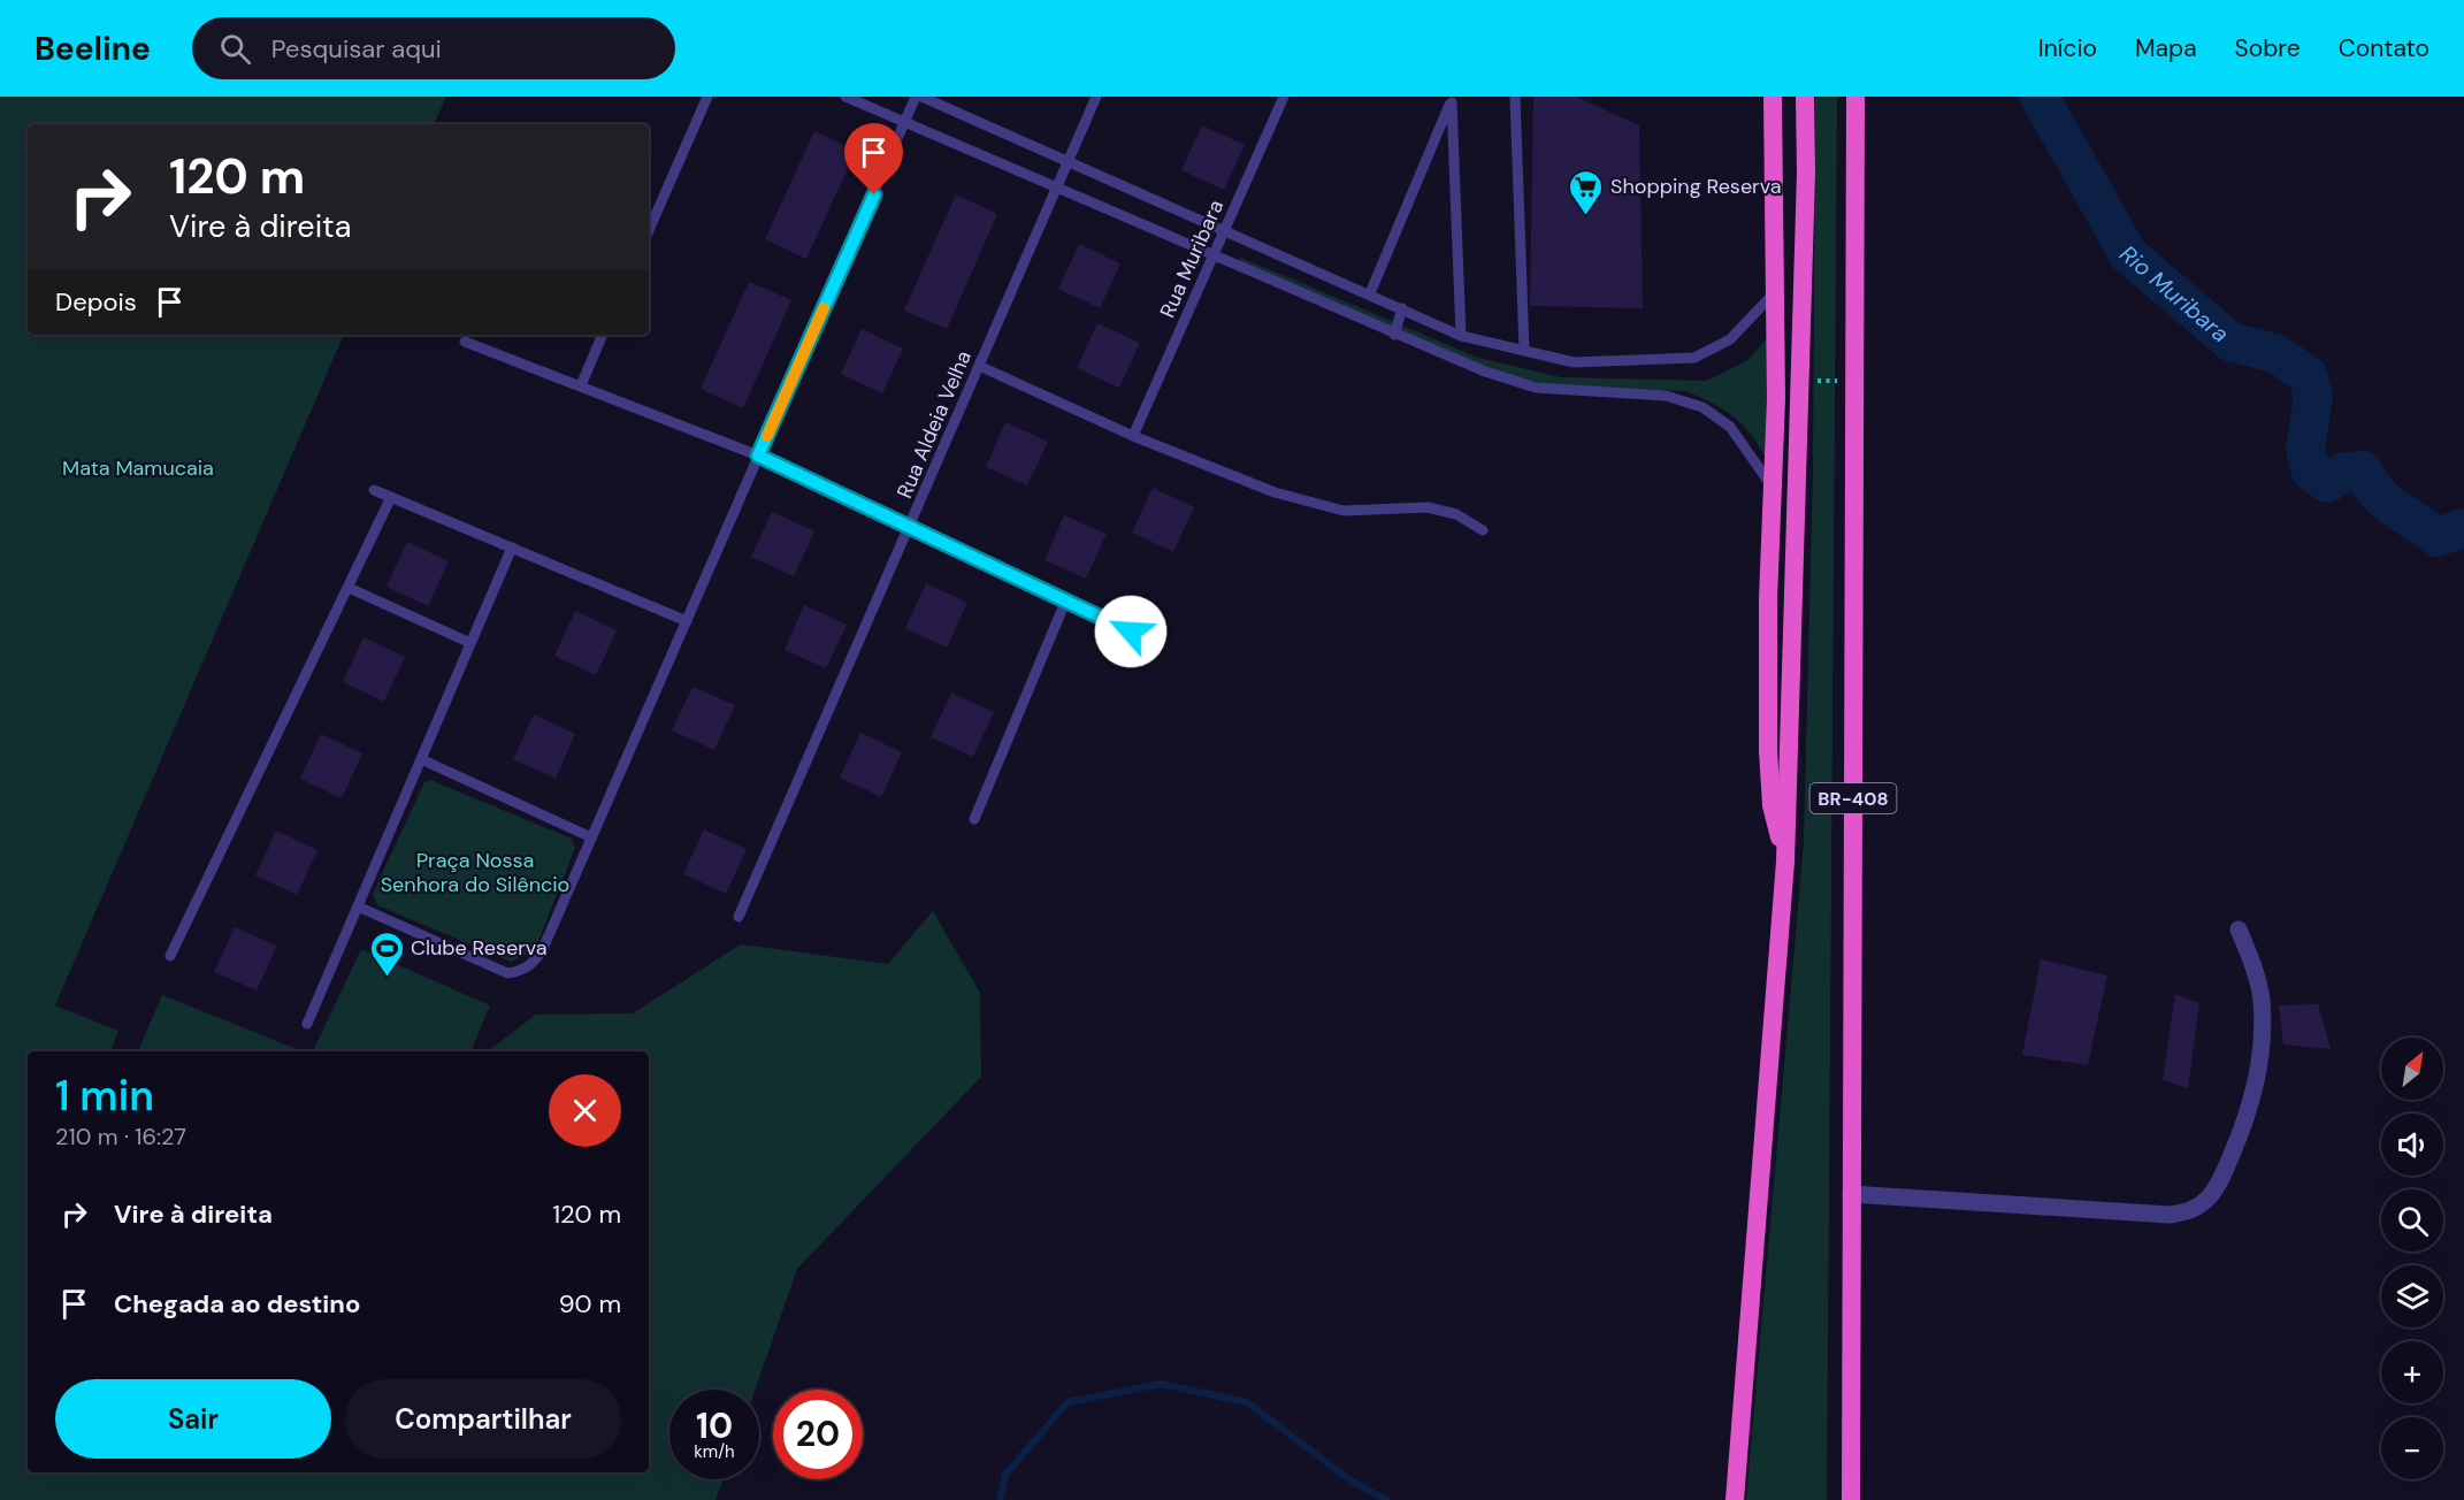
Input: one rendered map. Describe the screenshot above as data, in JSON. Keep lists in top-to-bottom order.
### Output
{
  "streets": {
    "highway": ["BR-408"],
    "lane": ["Rua Muribara", "Rua Aldeia Velha"]
  },
  "water": ["Rio Muribara"],
  "parks": ["Mata Mamucaia", "Praça Nossa Senhora do Silêncio"],
  "places": {
    "supermarket": ["Shopping Reserva"],
    "sports": ["Clube Reserva"]
  },
  "north": "top right",
  "page": {
    "header": "Beeline",
    "search": "Pesquisar aqui",
    "nav": [
      "Início",
      "Mapa",
      "Sobre",
      "Contato"
    ],
    "turn": ["120 m", "Vire à direita"],
    "then": "Depois",
    "map_buttons": ["+", "−"],
    "heading": ["1 min", "210 m · 16:27"],
    "list": [
      {
        "name": "Vire à direita",
        "value": "120 m"
      },
      {
        "name": "Chegada ao destino",
        "value": "90 m"
      }
    ],
    "buttons": ["Sair", "Compartilhar"],
    "speed": "10 km/h",
    "limit": "20"
  }
}
